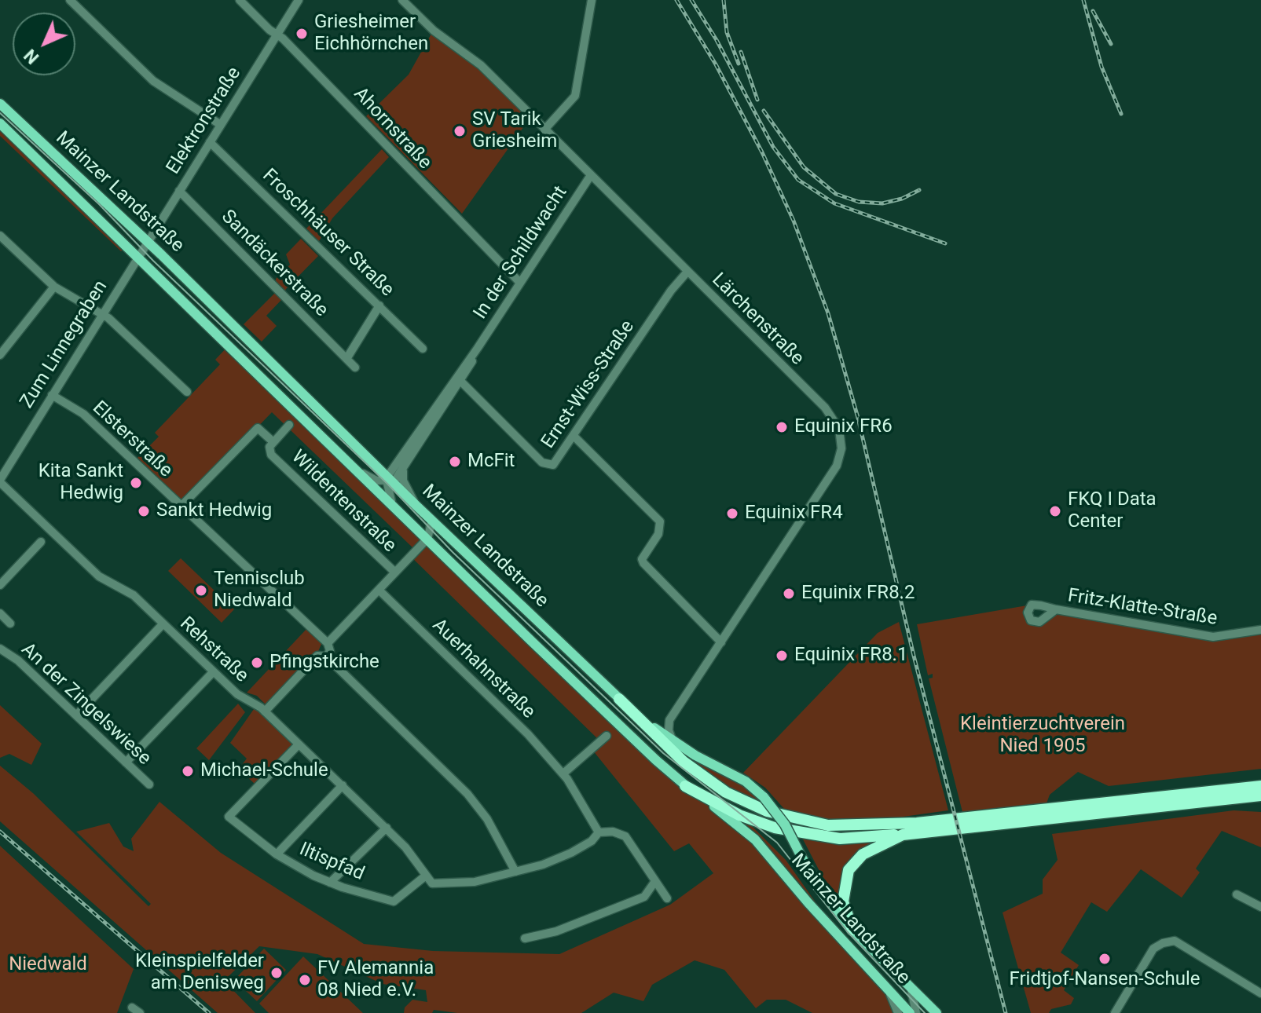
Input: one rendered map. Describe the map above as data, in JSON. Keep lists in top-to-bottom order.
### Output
{
  "streets": {
    "main road": ["Mainzer Landstraße"],
    "street": [
      "Elektronstraße",
      "Ahornstraße",
      "Froschhäuser Straße",
      "In der Schildwacht",
      "Sandäckerstraße",
      "Lärchenstraße",
      "Zum Linnegraben",
      "Ernst-Wiss-Straße",
      "Elsterstraße",
      "Wildentenstraße",
      "Fritz-Klatte-Straße",
      "Rehstraße",
      "Auerhahnstraße",
      "An der Zingelswiese",
      "Iltispfad"
    ]
  },
  "crossings": [
    ["Elektronstraße", "Ahornstraße"],
    ["Elektronstraße", "Mainzer Landstraße"],
    ["Elektronstraße", "Froschhäuser Straße"],
    ["Elektronstraße", "Sandäckerstraße"],
    ["Elektronstraße", "Zum Linnegraben"],
    ["Ahornstraße", "In der Schildwacht"],
    ["Mainzer Landstraße", "In der Schildwacht"],
    ["Mainzer Landstraße", "Zum Linnegraben"],
    ["In der Schildwacht", "Lärchenstraße"],
    ["In der Schildwacht", "Ernst-Wiss-Straße"],
    ["Lärchenstraße", "Ernst-Wiss-Straße"],
    ["Zum Linnegraben", "Elsterstraße"],
    ["Zum Linnegraben", "Rehstraße"],
    ["Rehstraße", "Iltispfad"]
  ],
  "parks": ["Kleintierzuchtverein Nied 1905", "Niedwald"],
  "places": [
    "Griesheimer Eichhörnchen",
    "SV Tarik Griesheim",
    "Equinix FR6",
    "McFit",
    "Kita Sankt Hedwig",
    "Sankt Hedwig",
    "FKQ I Data Center",
    "Equinix FR4",
    "Tennisclub Niedwald",
    "Equinix FR8.2",
    "Equinix FR8.1",
    "Pfingstkirche",
    "Michael-Schule",
    "Fridtjof-Nansen-Schule",
    "Kleinspielfelder am Denisweg",
    "FV Alemannia 08 Nied e.V."
  ],
  "north": "bottom left"
}
